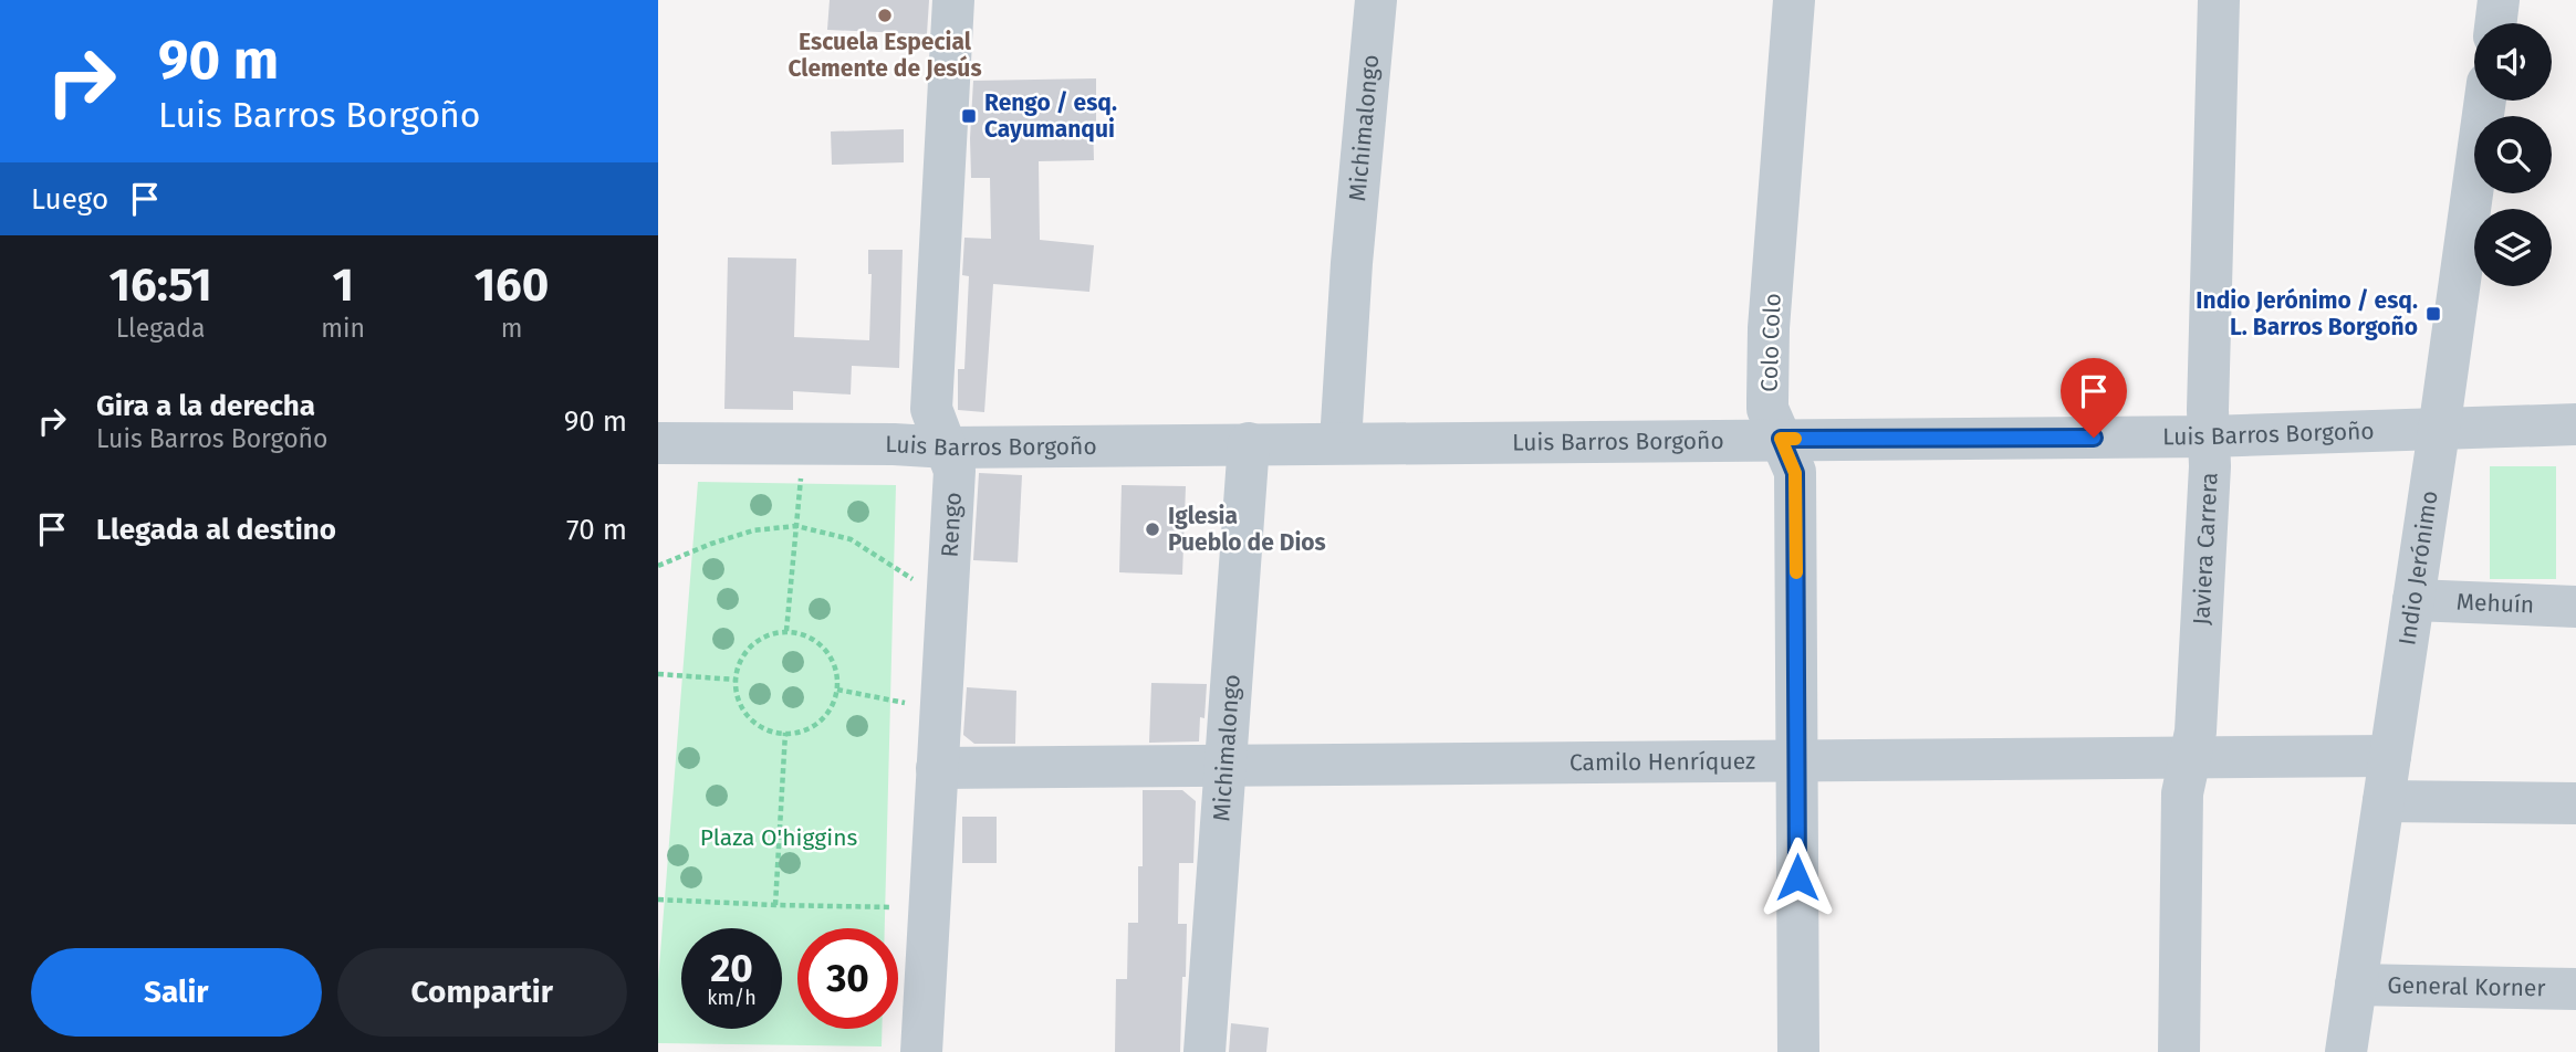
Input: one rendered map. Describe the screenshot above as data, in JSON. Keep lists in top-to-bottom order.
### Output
{
  "streets": {
    "street": [
      "Michimalongo",
      "Colo Colo",
      "Luis Barros Borgoño",
      "Rengo",
      "Javiera Carrera",
      "Indio Jerónimo",
      "Mehuín",
      "Camilo Henríquez",
      "General Korner"
    ]
  },
  "crossings": [
    ["Michimalongo", "Luis Barros Borgoño"],
    ["Michimalongo", "Camilo Henríquez"],
    ["Colo Colo", "Luis Barros Borgoño"],
    ["Colo Colo", "Camilo Henríquez"],
    ["Luis Barros Borgoño", "Rengo"],
    ["Luis Barros Borgoño", "Javiera Carrera"],
    ["Luis Barros Borgoño", "Indio Jerónimo"],
    ["Rengo", "Camilo Henríquez"],
    ["Javiera Carrera", "Camilo Henríquez"],
    ["Indio Jerónimo", "Mehuín"],
    ["Indio Jerónimo", "Camilo Henríquez"],
    ["Indio Jerónimo", "General Korner"]
  ],
  "parks": ["Plaza O'higgins"],
  "places": {
    "other": ["Escuela Especial Clemente de Jesús", "Iglesia Pueblo de Dios"],
    "transit": ["Rengo / esq. Cayumanqui", "Indio Jerónimo / esq. L. Barros Borgoño"]
  },
  "page": {
    "turn": ["90 m", "Luis Barros Borgoño"],
    "then": "Luego",
    "eta": [
      "16:51",
      "Llegada",
      "1",
      "min",
      "160",
      "m"
    ],
    "list": [
      {
        "name": "Gira a la derecha",
        "note": "Luis Barros Borgoño",
        "value": "90 m"
      },
      {
        "name": "Llegada al destino",
        "value": "70 m"
      }
    ],
    "speed": "20 km/h",
    "limit": "30",
    "buttons": ["Salir", "Compartir"]
  }
}
